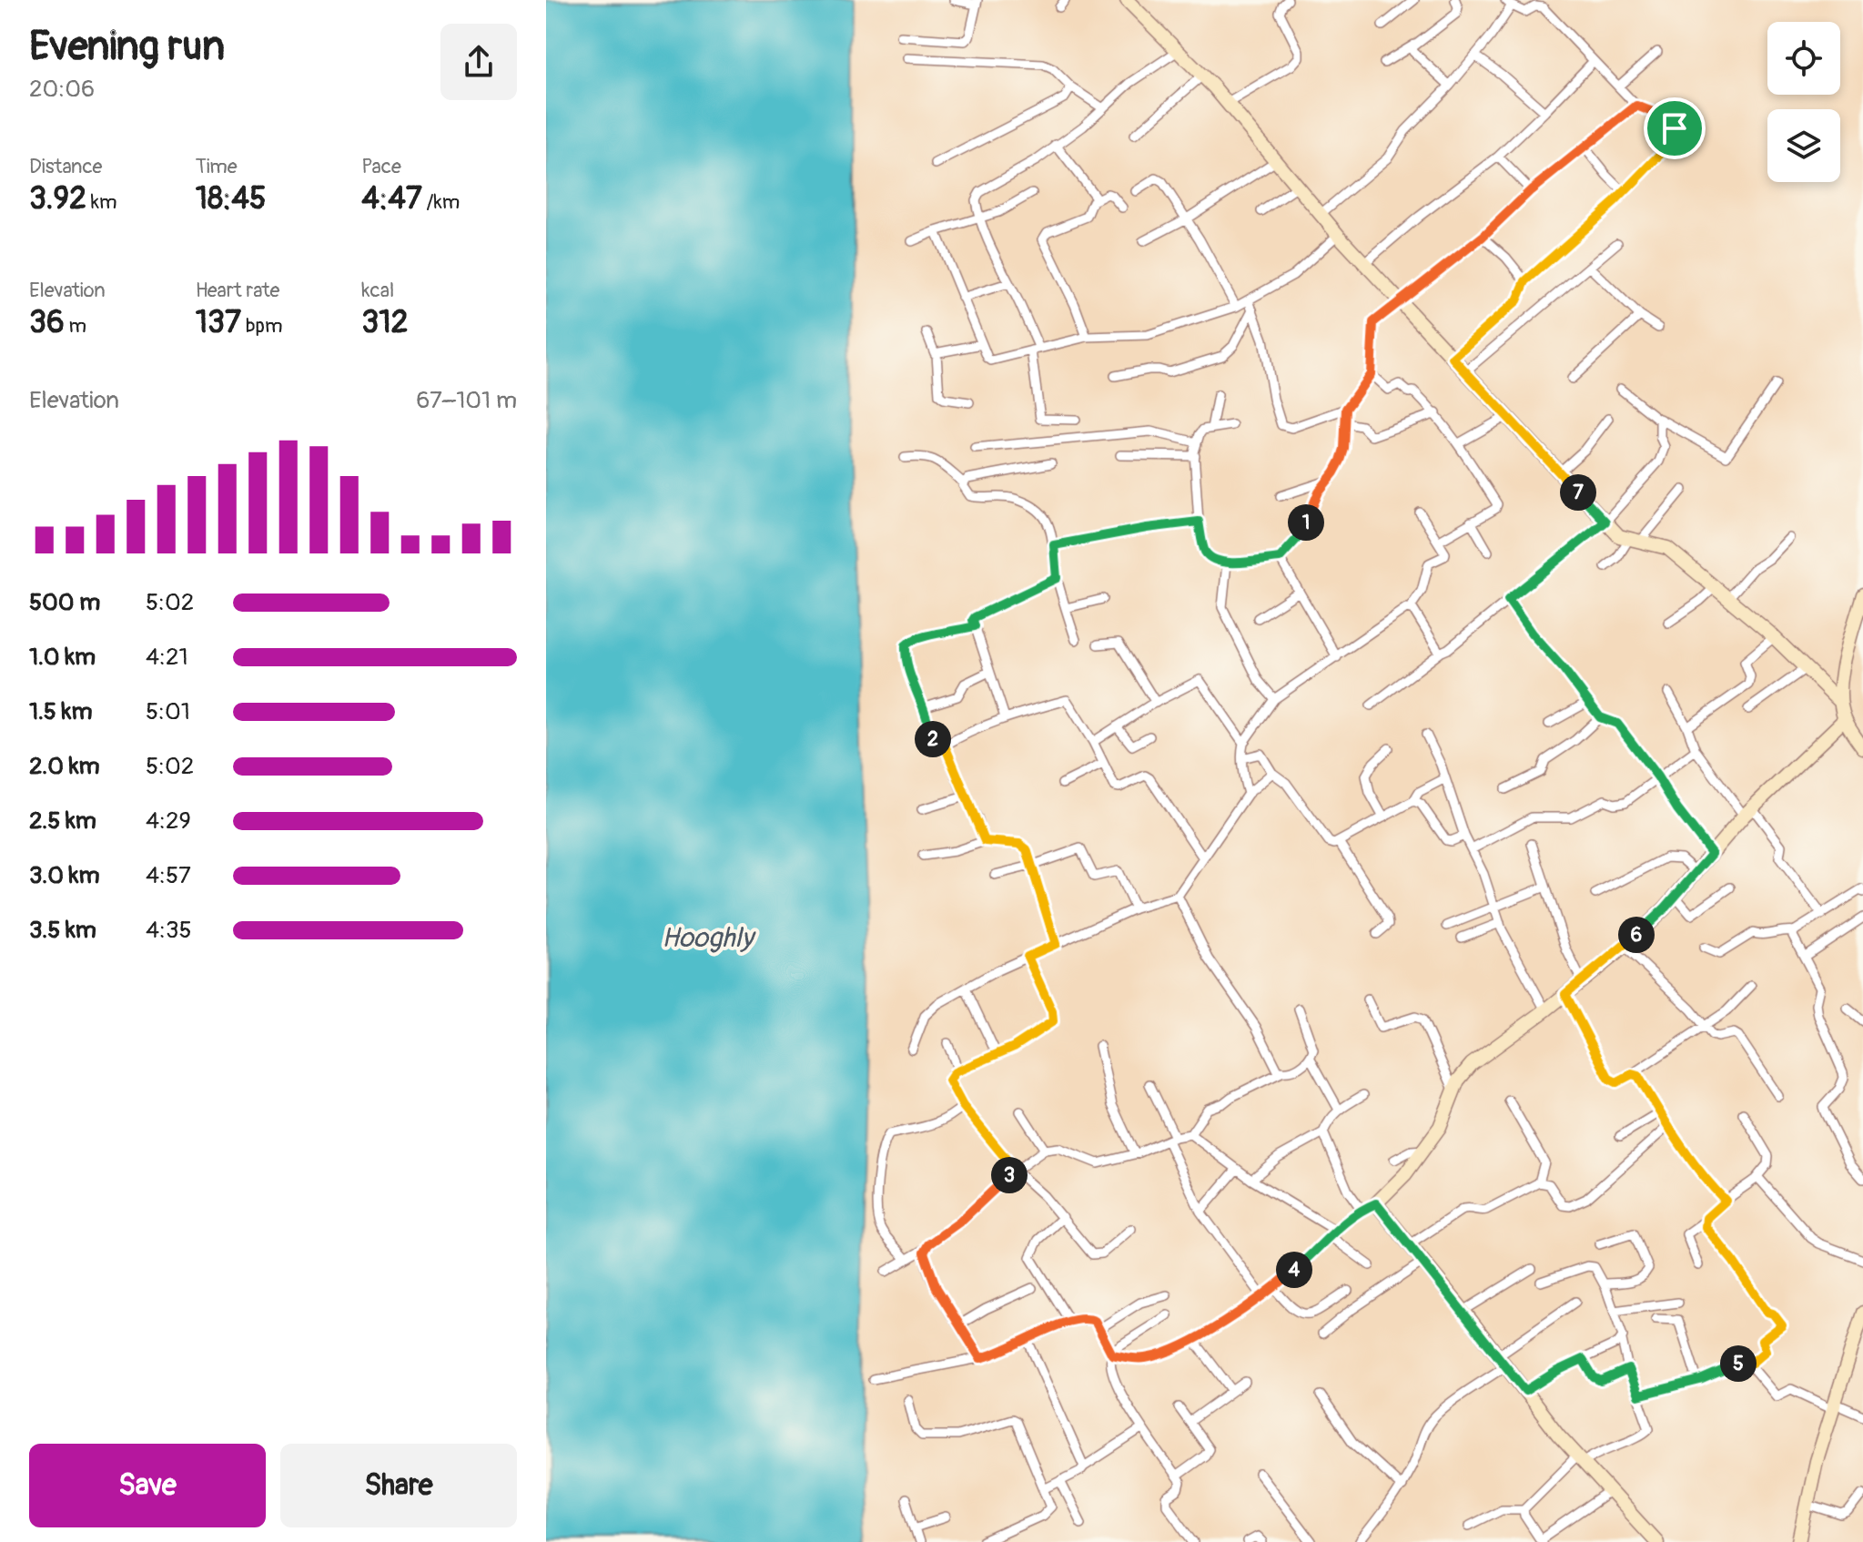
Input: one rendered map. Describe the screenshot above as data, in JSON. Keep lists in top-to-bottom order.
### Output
{
  "water": ["Hooghly"],
  "page": {
    "heading": ["Evening run", "20:06"],
    "stats": [
      ["Distance", "3.92 km"],
      ["Time", "18:45"],
      ["Pace", "4:47 /km"],
      ["Elevation", "36 m"],
      ["Heart rate", "137 bpm"],
      ["kcal", "312"]
    ],
    "chart": ["Elevation", "67–101 m"],
    "pins": [
      "7",
      "1",
      "2",
      "6",
      "3",
      "4",
      "5"
    ],
    "list": [
      {
        "name": "500 m",
        "note": "5:02"
      },
      {
        "name": "1.0 km",
        "note": "4:21"
      },
      {
        "name": "1.5 km",
        "note": "5:01"
      },
      {
        "name": "2.0 km",
        "note": "5:02"
      },
      {
        "name": "2.5 km",
        "note": "4:29"
      },
      {
        "name": "3.0 km",
        "note": "4:57"
      },
      {
        "name": "3.5 km",
        "note": "4:35"
      }
    ],
    "buttons": ["Save", "Share"]
  }
}
